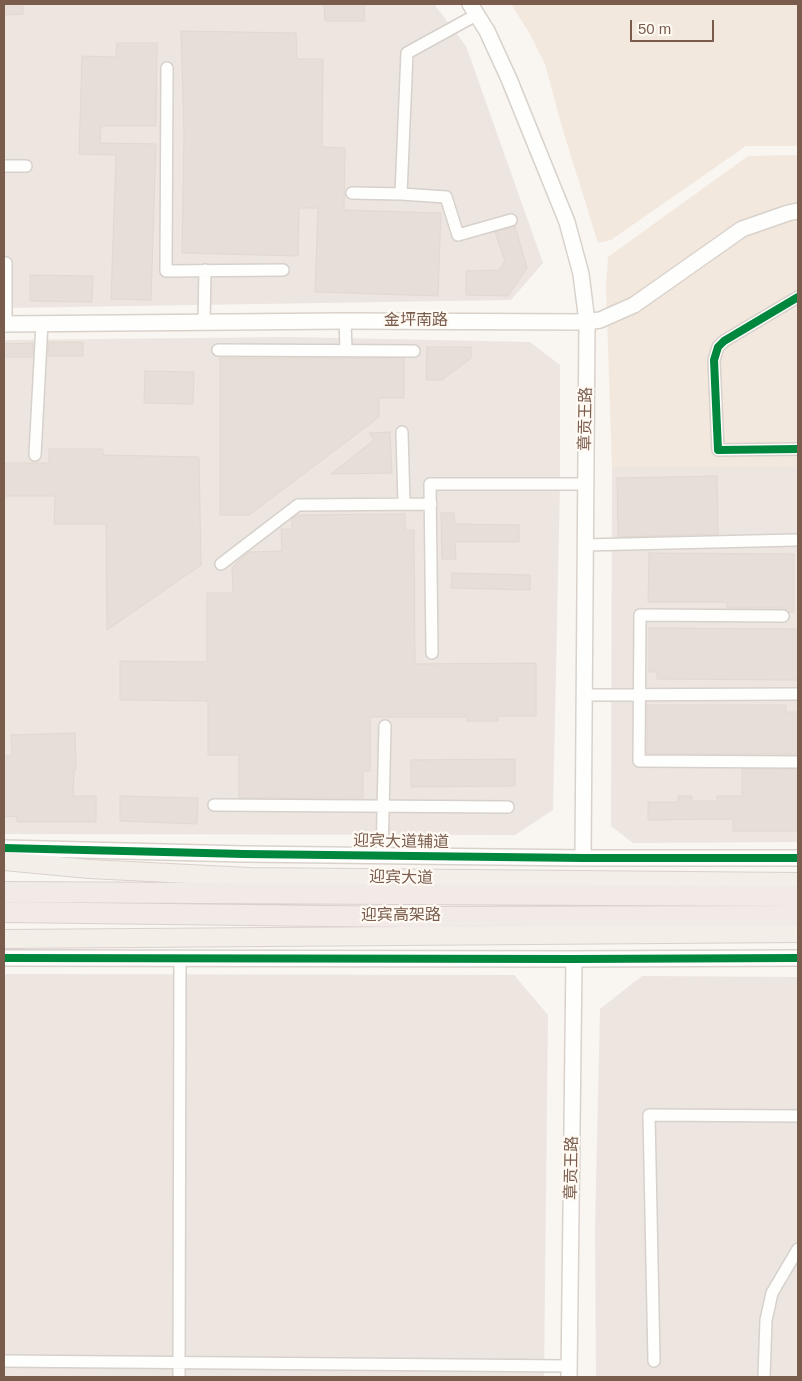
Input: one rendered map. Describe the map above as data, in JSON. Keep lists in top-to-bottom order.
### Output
{
  "streets": {
    "highway": ["迎宾高架路"],
    "main road": ["迎宾大道"],
    "street": ["金坪南路", "章贡王路", "迎宾大道辅道"]
  },
  "crossings": [
    ["金坪南路", "章贡王路"],
    ["章贡王路", "迎宾大道辅道"]
  ],
  "scale_bar": "50 m"
}
